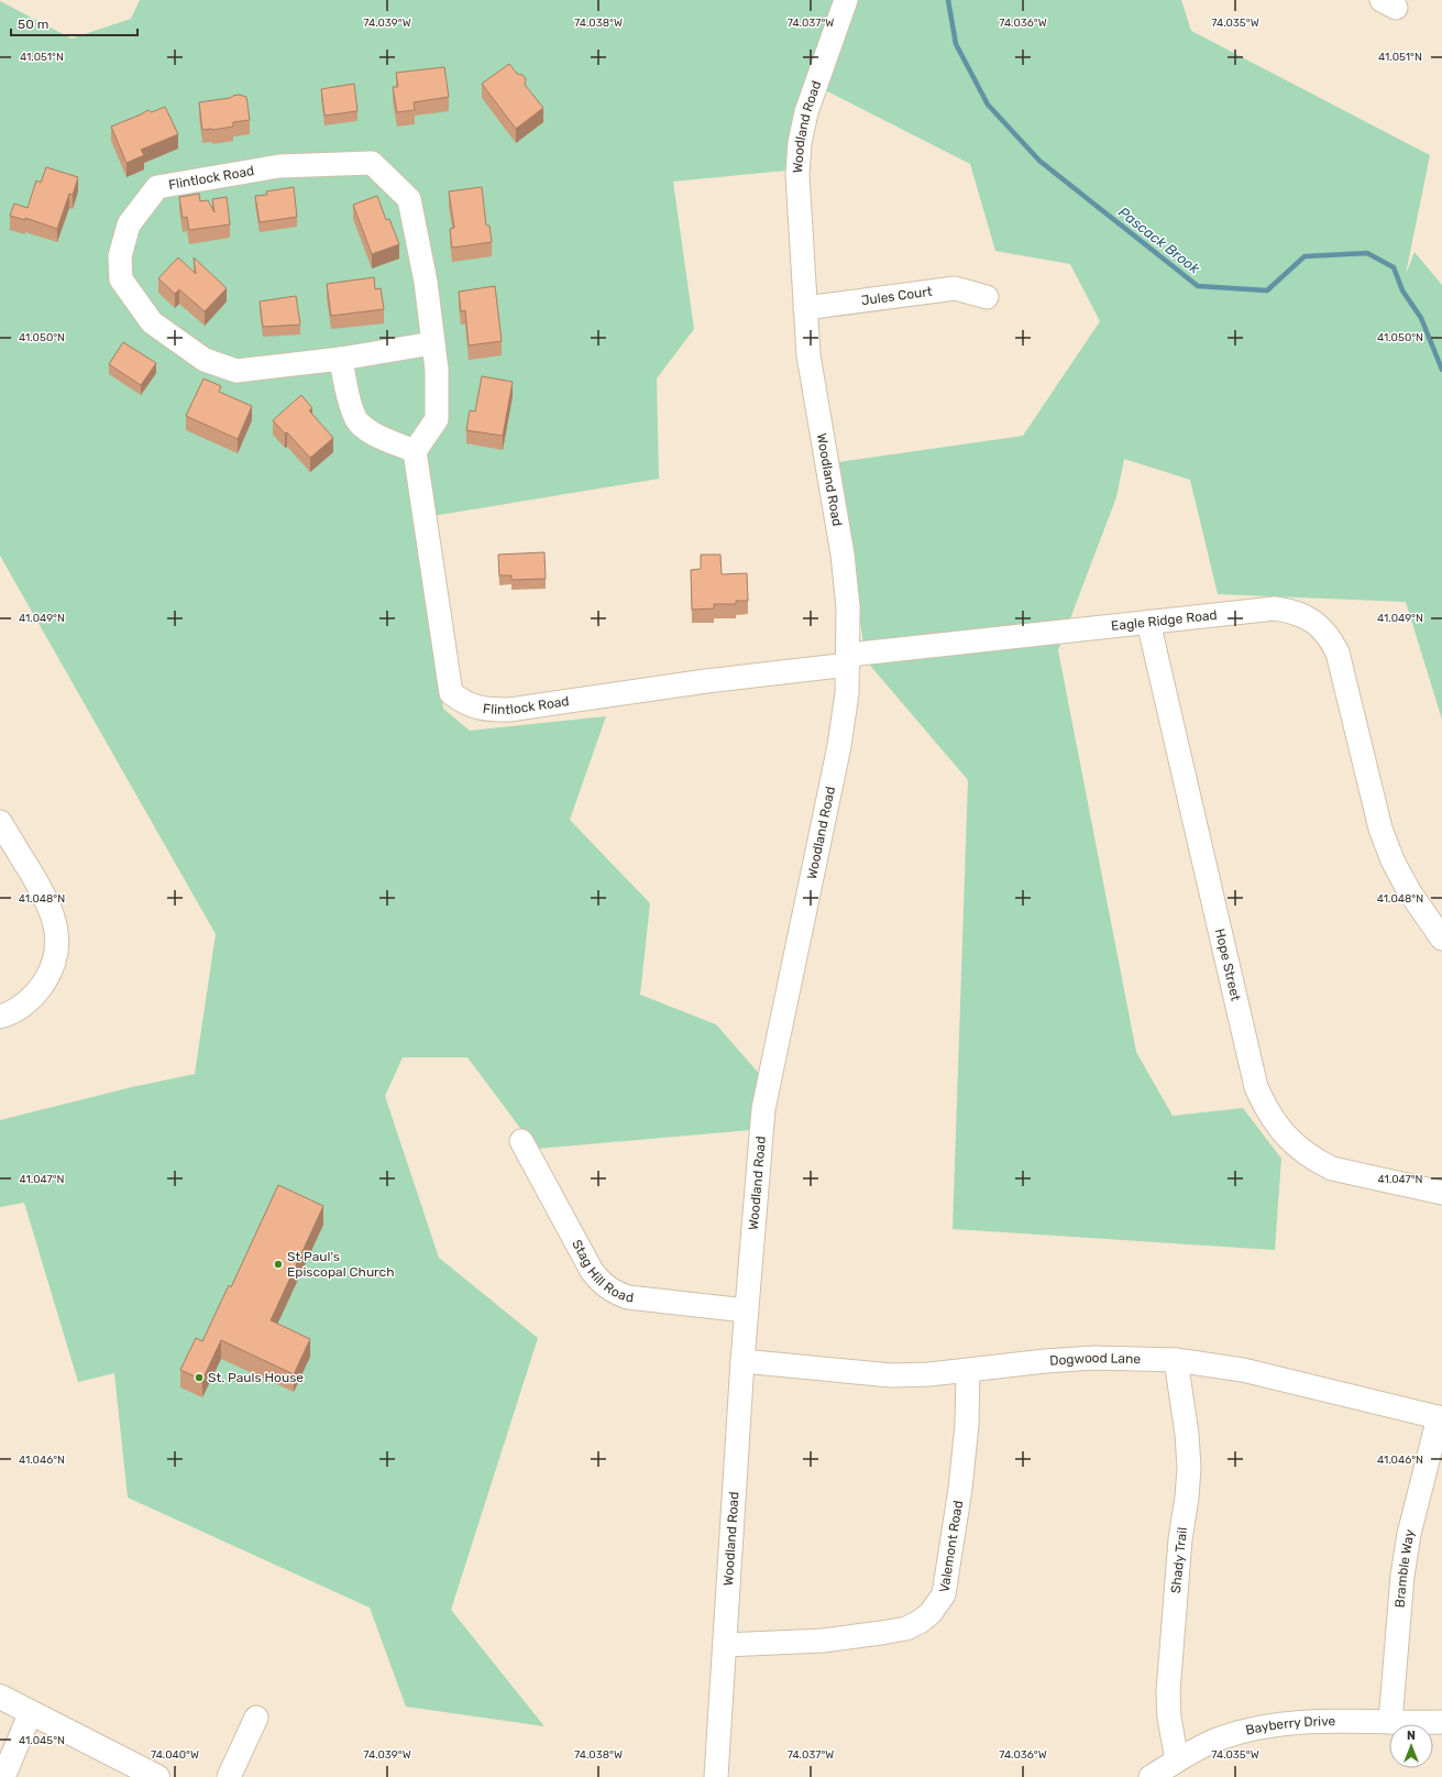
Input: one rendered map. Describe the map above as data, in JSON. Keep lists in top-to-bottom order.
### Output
{
  "streets": {
    "street": [
      "Woodland Road",
      "Flintlock Road",
      "Jules Court",
      "Eagle Ridge Road",
      "Hope Street",
      "Stag Hill Road",
      "Dogwood Lane",
      "Valemont Road",
      "Shady Trail",
      "Bramble Way",
      "Bayberry Drive"
    ]
  },
  "crossings": [
    ["Woodland Road", "Flintlock Road"],
    ["Woodland Road", "Jules Court"],
    ["Woodland Road", "Eagle Ridge Road"],
    ["Woodland Road", "Stag Hill Road"],
    ["Woodland Road", "Dogwood Lane"],
    ["Woodland Road", "Valemont Road"],
    ["Flintlock Road", "Eagle Ridge Road"],
    ["Eagle Ridge Road", "Hope Street"],
    ["Dogwood Lane", "Valemont Road"],
    ["Dogwood Lane", "Shady Trail"],
    ["Dogwood Lane", "Bramble Way"],
    ["Shady Trail", "Bayberry Drive"],
    ["Bramble Way", "Bayberry Drive"]
  ],
  "water": ["Pascack Brook"],
  "places": ["St Paul's Episcopal Church", "St. Pauls House"],
  "scale_bar": "50 m",
  "north": "top",
  "coordinates": [
    "74.039°W",
    "74.038°W",
    "74.037°W",
    "74.036°W",
    "74.035°W",
    "41.051°N",
    "41.050°N",
    "41.049°N",
    "41.048°N",
    "41.047°N",
    "41.046°N",
    "41.045°N",
    "74.040°W"
  ]
}
